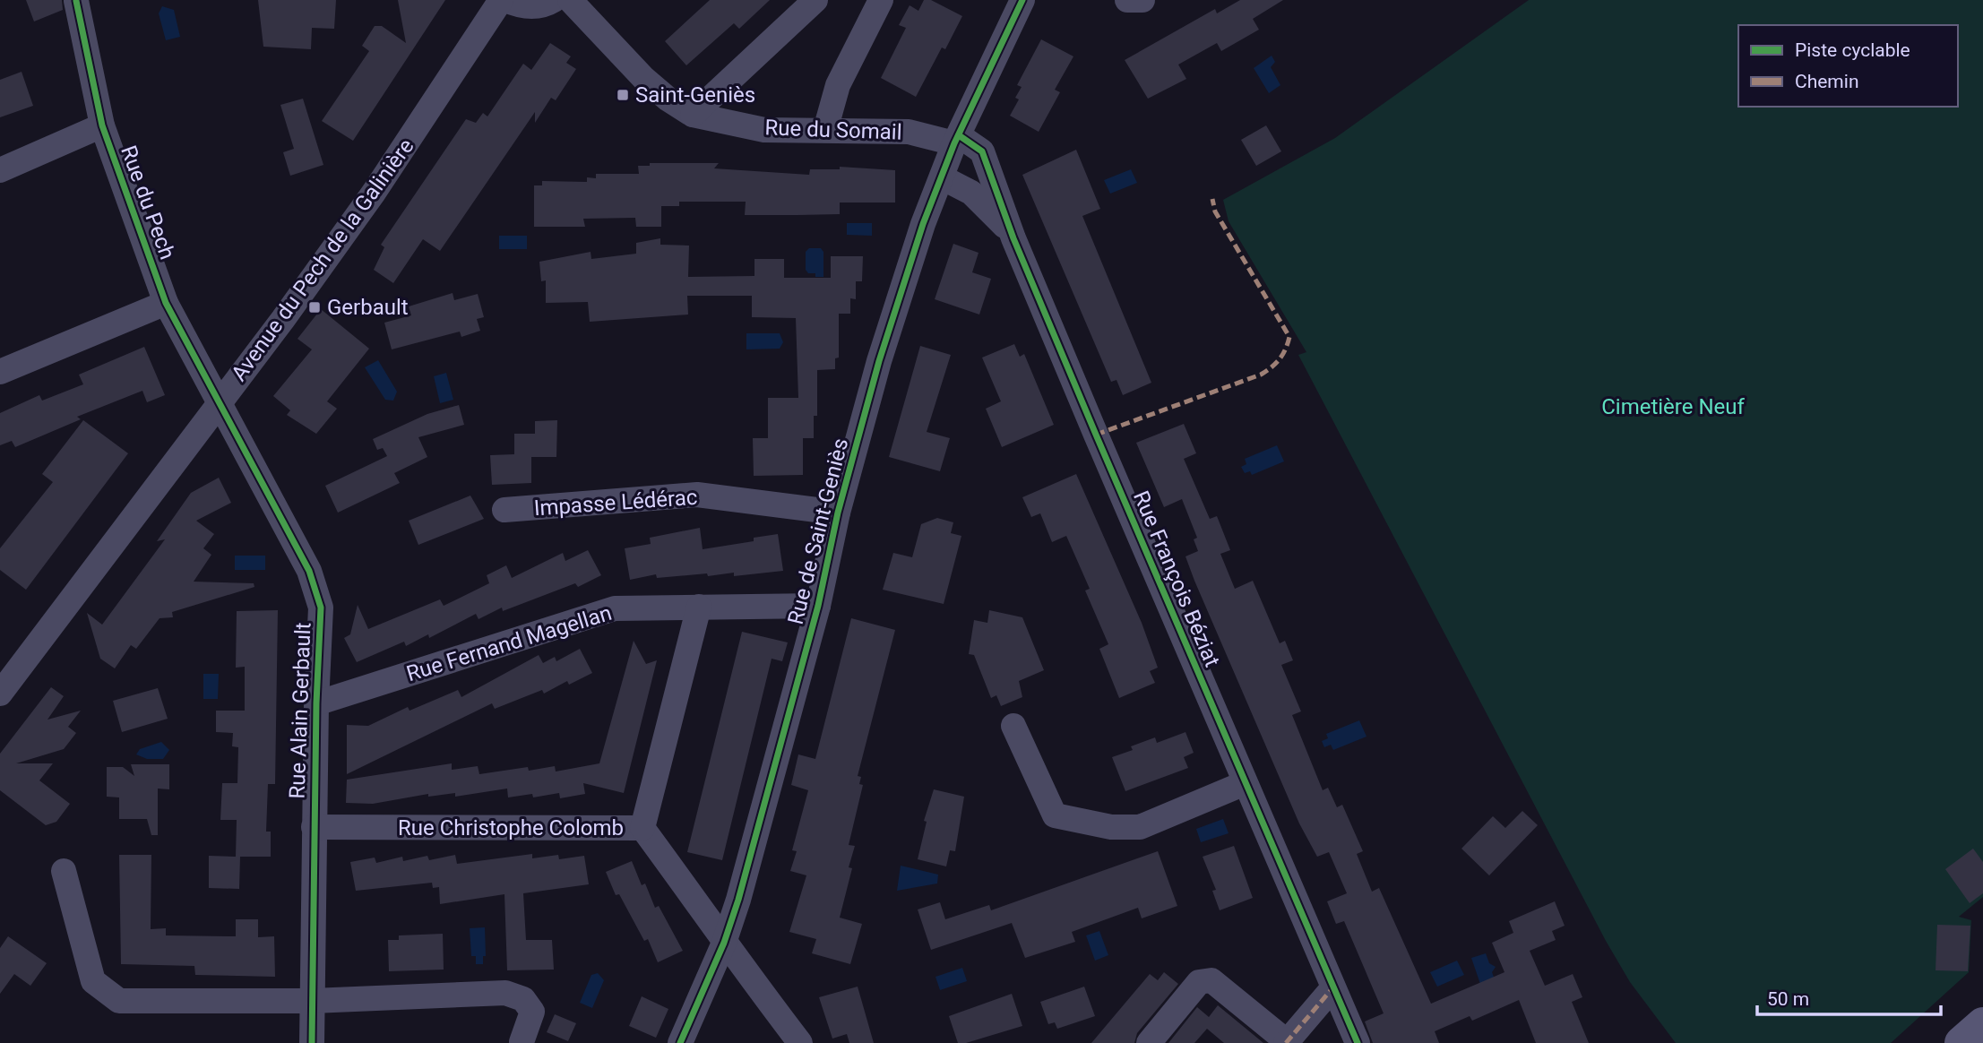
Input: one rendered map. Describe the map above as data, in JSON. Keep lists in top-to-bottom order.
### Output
{
  "streets": {
    "street": [
      "Rue du Somail",
      "Rue du Pech",
      "Avenue du Pech de la Galinière",
      "Impasse Lédérac",
      "Rue de Saint-Geniès",
      "Rue François Béziat",
      "Rue Fernand Magellan",
      "Rue Alain Gerbault",
      "Rue Christophe Colomb"
    ]
  },
  "crossings": [
    ["Rue du Somail", "Rue de Saint-Geniès"],
    ["Rue du Somail", "Rue François Béziat"],
    ["Rue du Pech", "Avenue du Pech de la Galinière"],
    ["Rue du Pech", "Rue Alain Gerbault"],
    ["Avenue du Pech de la Galinière", "Rue Alain Gerbault"],
    ["Impasse Lédérac", "Rue de Saint-Geniès"],
    ["Rue de Saint-Geniès", "Rue François Béziat"],
    ["Rue de Saint-Geniès", "Rue Fernand Magellan"],
    ["Rue de Saint-Geniès", "Rue Christophe Colomb"],
    ["Rue Fernand Magellan", "Rue Alain Gerbault"],
    ["Rue Alain Gerbault", "Rue Christophe Colomb"]
  ],
  "parks": ["Cimetière Neuf"],
  "places": {
    "transit": ["Saint-Geniès", "Gerbault"]
  },
  "legend": ["Piste cyclable", "Chemin"],
  "scale_bar": "50 m"
}
